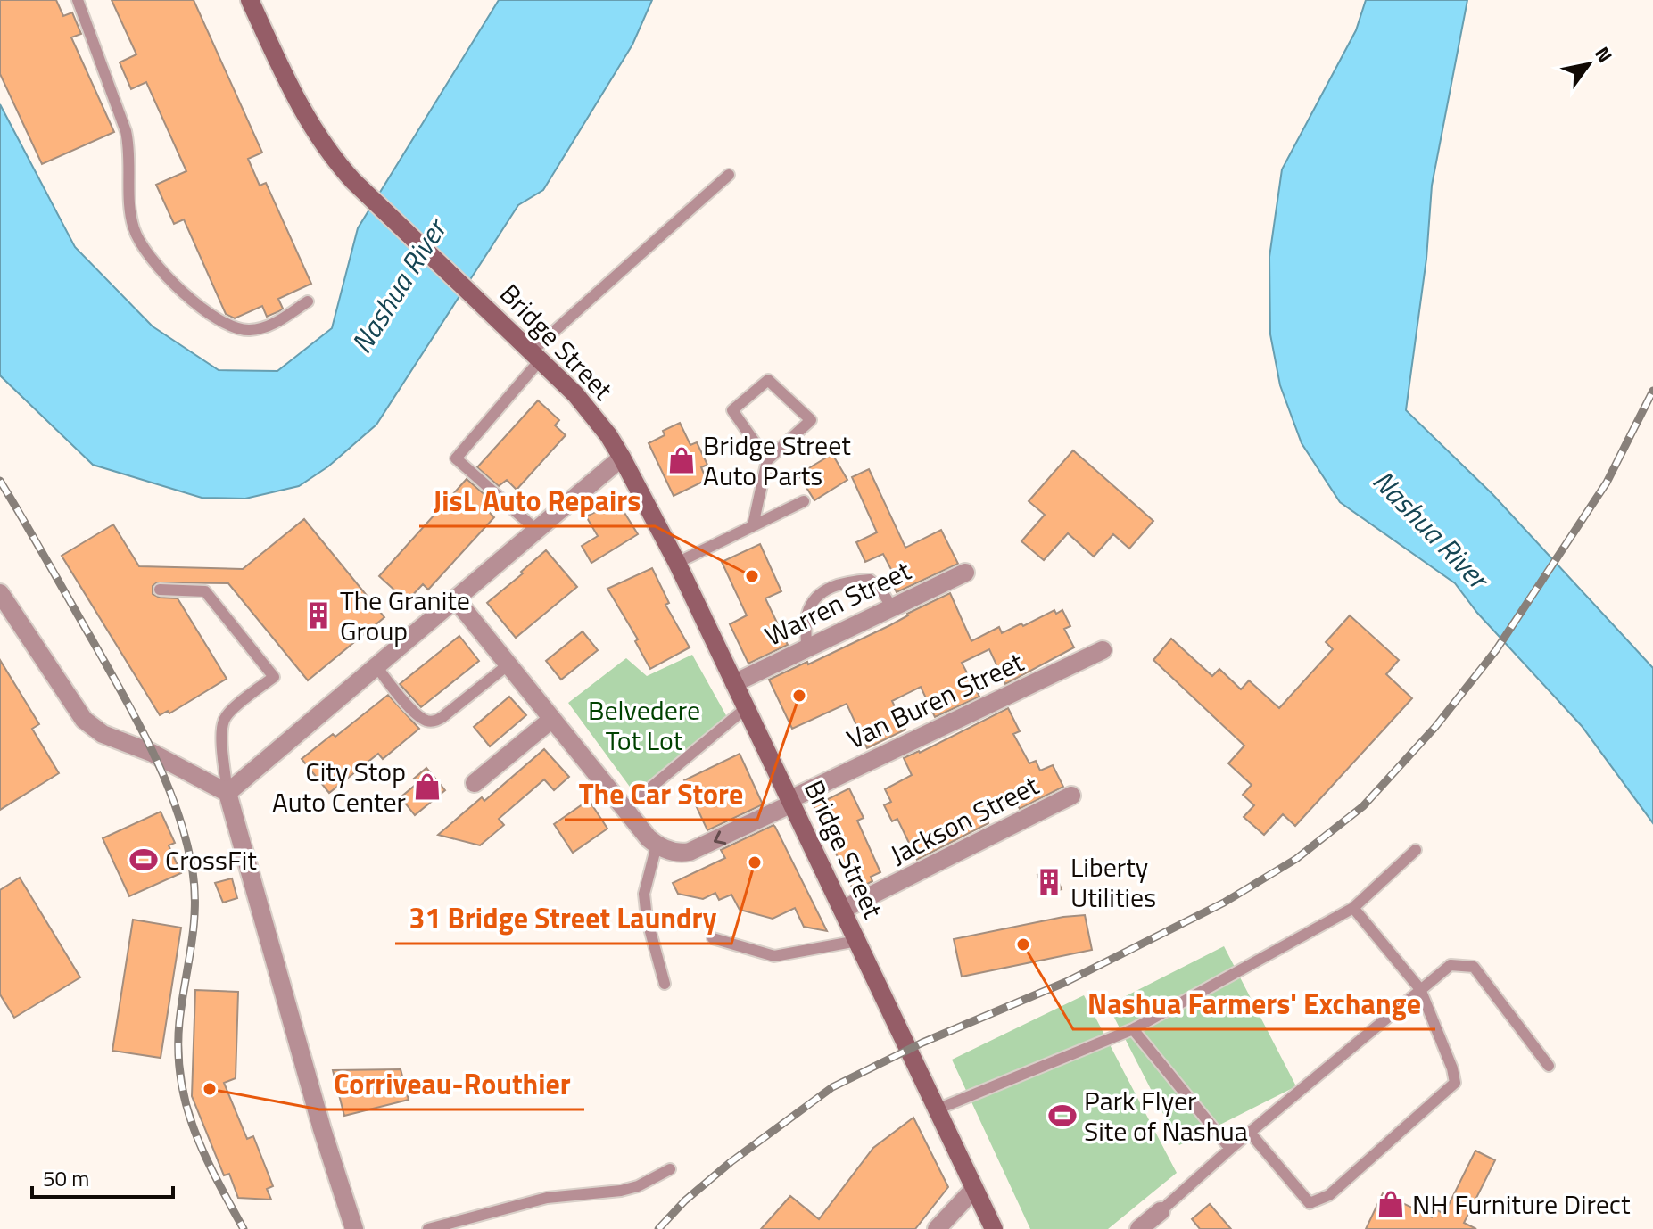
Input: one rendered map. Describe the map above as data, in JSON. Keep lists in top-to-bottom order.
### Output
{
  "streets": {
    "street": [
      "Bridge Street",
      "Warren Street",
      "Van Buren Street",
      "Jackson Street"
    ]
  },
  "crossings": [
    ["Bridge Street", "Warren Street"],
    ["Bridge Street", "Van Buren Street"],
    ["Bridge Street", "Jackson Street"]
  ],
  "water": ["Nashua River"],
  "parks": ["Belvedere Tot Lot"],
  "places": {
    "shop": ["Bridge Street Auto Parts", "City Stop Auto Center", "NH Furniture Direct"],
    "other": [
      "JisL Auto Repairs",
      "The Car Store",
      "31 Bridge Street Laundry",
      "Nashua Farmers' Exchange",
      "Corriveau-Routhier"
    ],
    "building": ["The Granite Group", "Liberty Utilities"],
    "sports": ["CrossFit", "Park Flyer Site of Nashua"]
  },
  "scale_bar": "50 m",
  "north": "top right"
}
